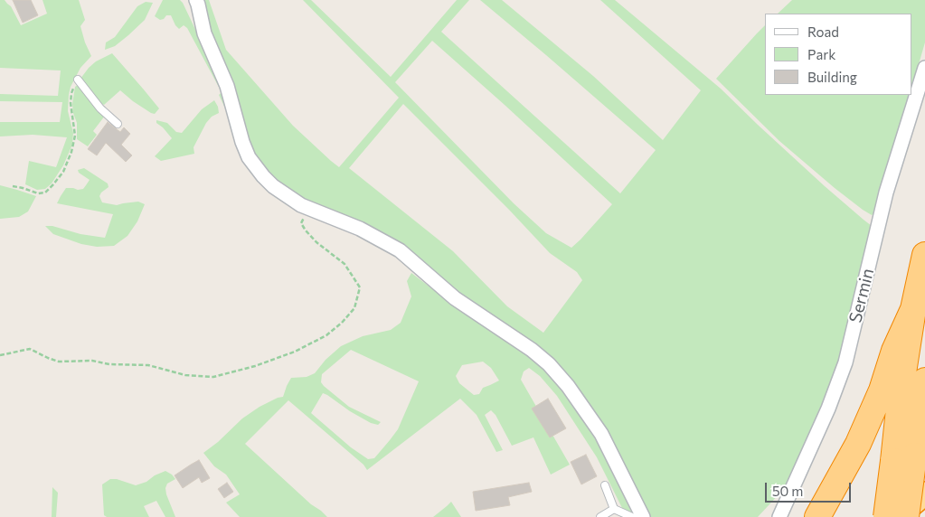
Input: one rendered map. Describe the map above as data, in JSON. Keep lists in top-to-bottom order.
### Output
{
  "streets": {
    "street": ["Sermin"]
  },
  "legend": ["Road", "Park", "Building"],
  "scale_bar": "50 m"
}
